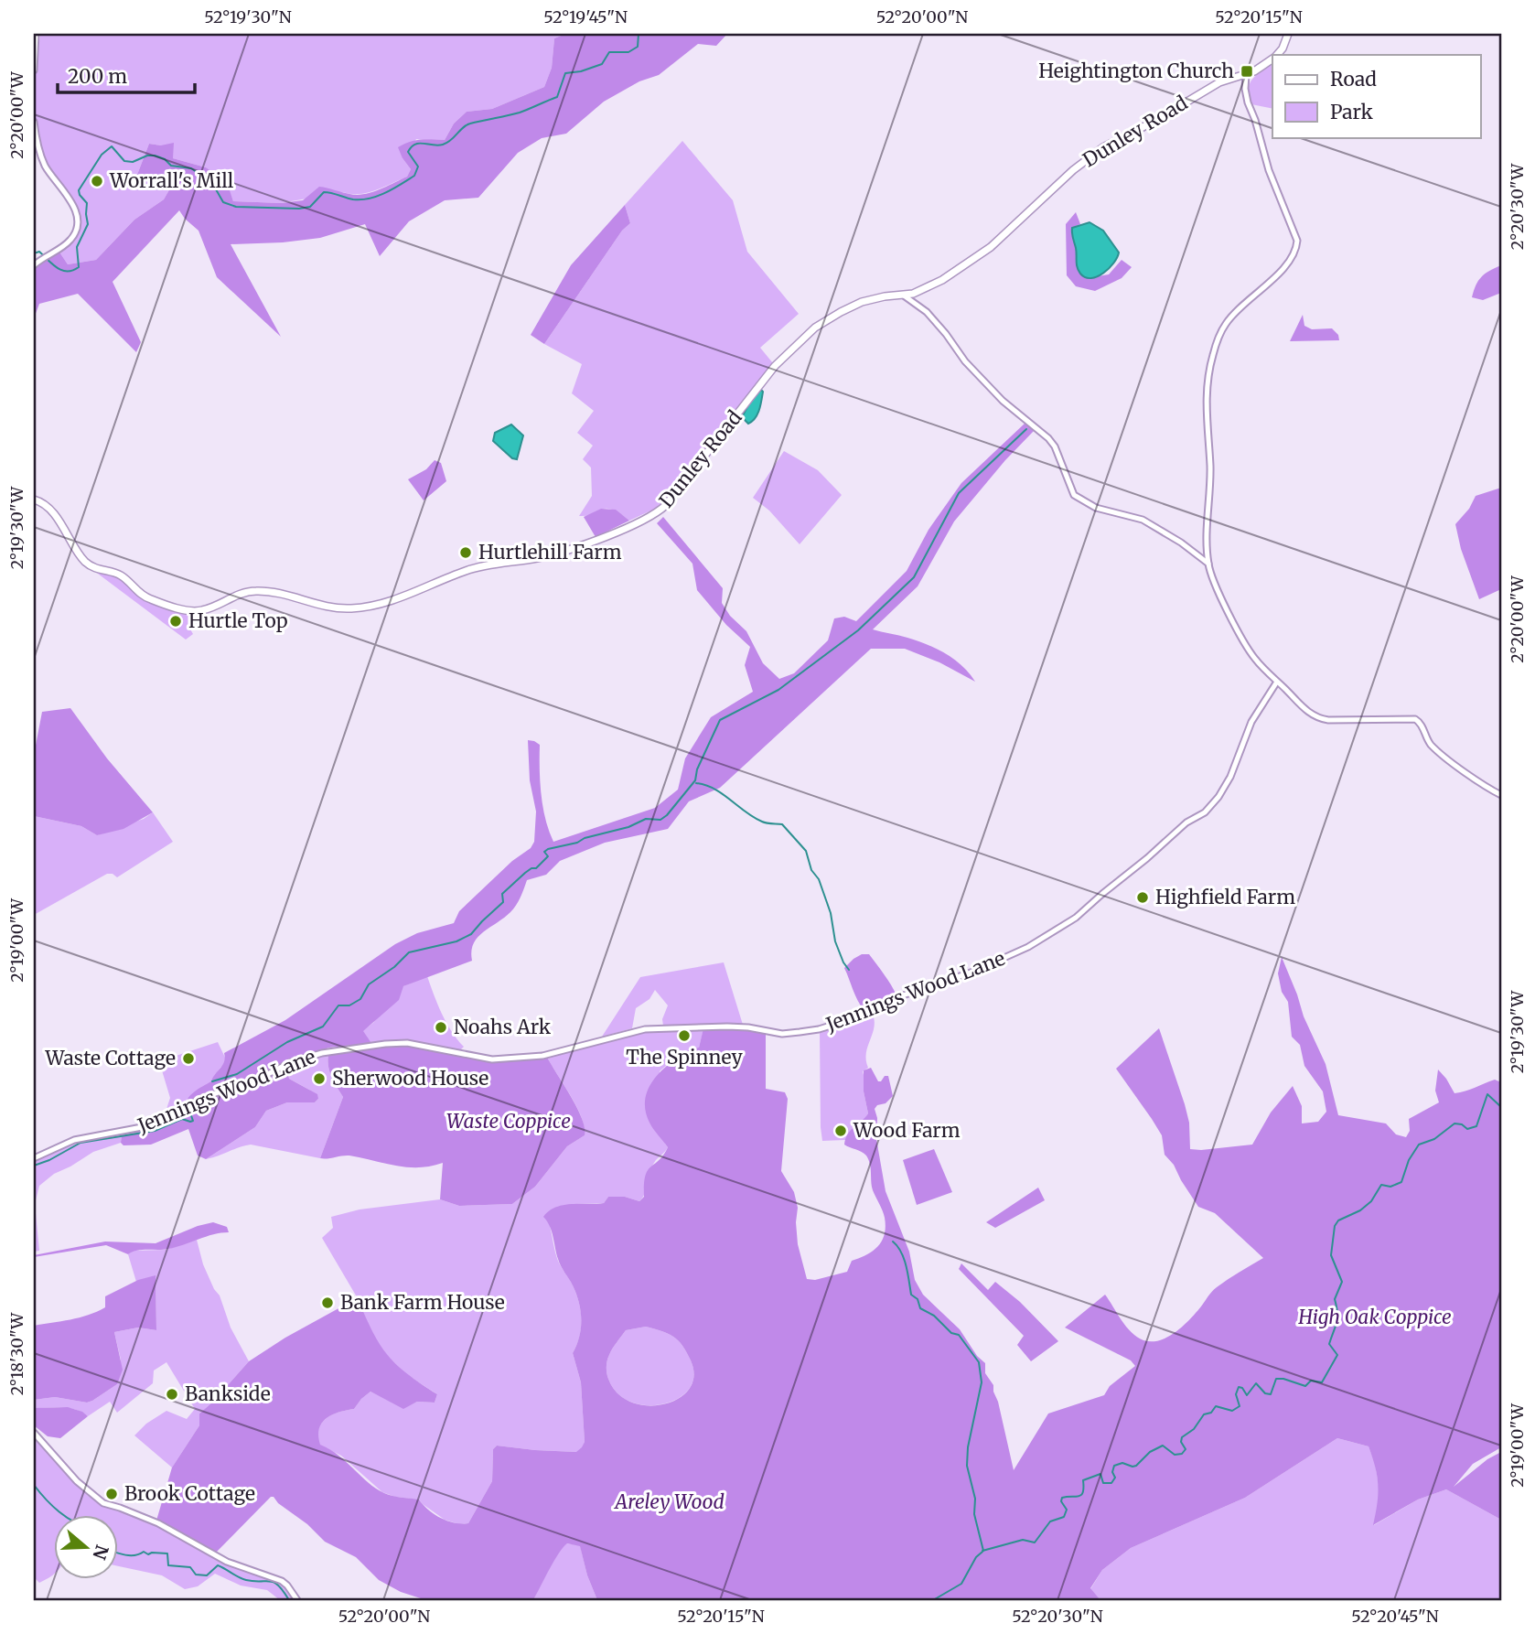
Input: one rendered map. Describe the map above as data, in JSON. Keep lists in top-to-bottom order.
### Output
{
  "streets": {
    "street": ["Dunley Road", "Jennings Wood Lane"]
  },
  "parks": ["Waste Coppice", "High Oak Coppice", "Areley Wood"],
  "places": {
    "transit": ["Heightington Church"],
    "other": [
      "Worrall's Mill",
      "Hurtlehill Farm",
      "Hurtle Top",
      "Highfield Farm",
      "Noahs Ark",
      "The Spinney",
      "Waste Cottage",
      "Sherwood House",
      "Wood Farm",
      "Bank Farm House",
      "Bankside",
      "Brook Cottage"
    ]
  },
  "legend": ["Road", "Park"],
  "scale_bar": "200 m",
  "north": "right",
  "coordinates": [
    "52°19'30\"N",
    "52°19'45\"N",
    "52°20'00\"N",
    "52°20'15\"N",
    "2°20'00\"W",
    "2°20'30\"W",
    "2°19'30\"W",
    "2°19'00\"W",
    "2°18'30\"W",
    "52°20'30\"N",
    "52°20'45\"N"
  ]
}
